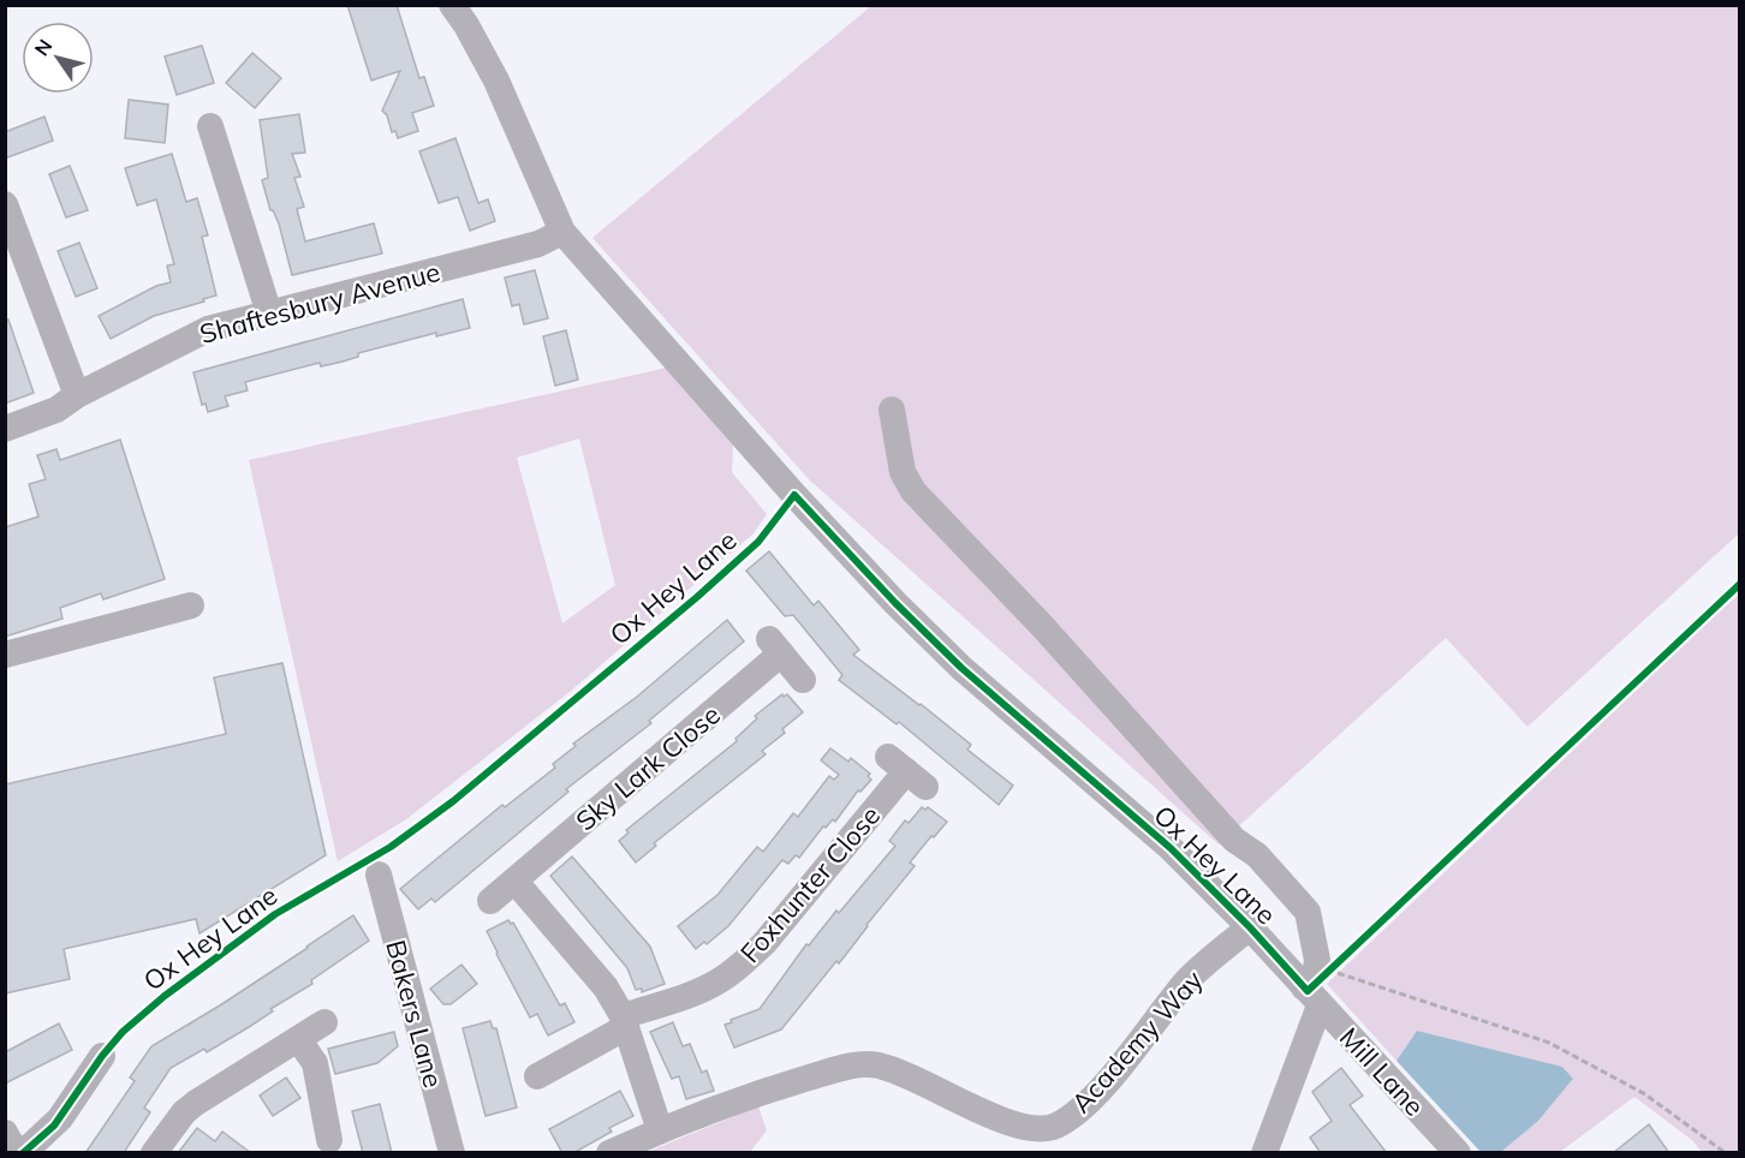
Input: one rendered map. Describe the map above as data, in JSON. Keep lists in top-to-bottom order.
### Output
{
  "streets": {
    "street": [
      "Shaftesbury Avenue",
      "Ox Hey Lane",
      "Sky Lark Close",
      "Foxhunter Close",
      "Bakers Lane",
      "Academy Way",
      "Mill Lane"
    ]
  },
  "crossings": [
    ["Shaftesbury Avenue", "Ox Hey Lane"],
    ["Ox Hey Lane", "Academy Way"],
    ["Ox Hey Lane", "Mill Lane"]
  ],
  "north": "top left"
}
